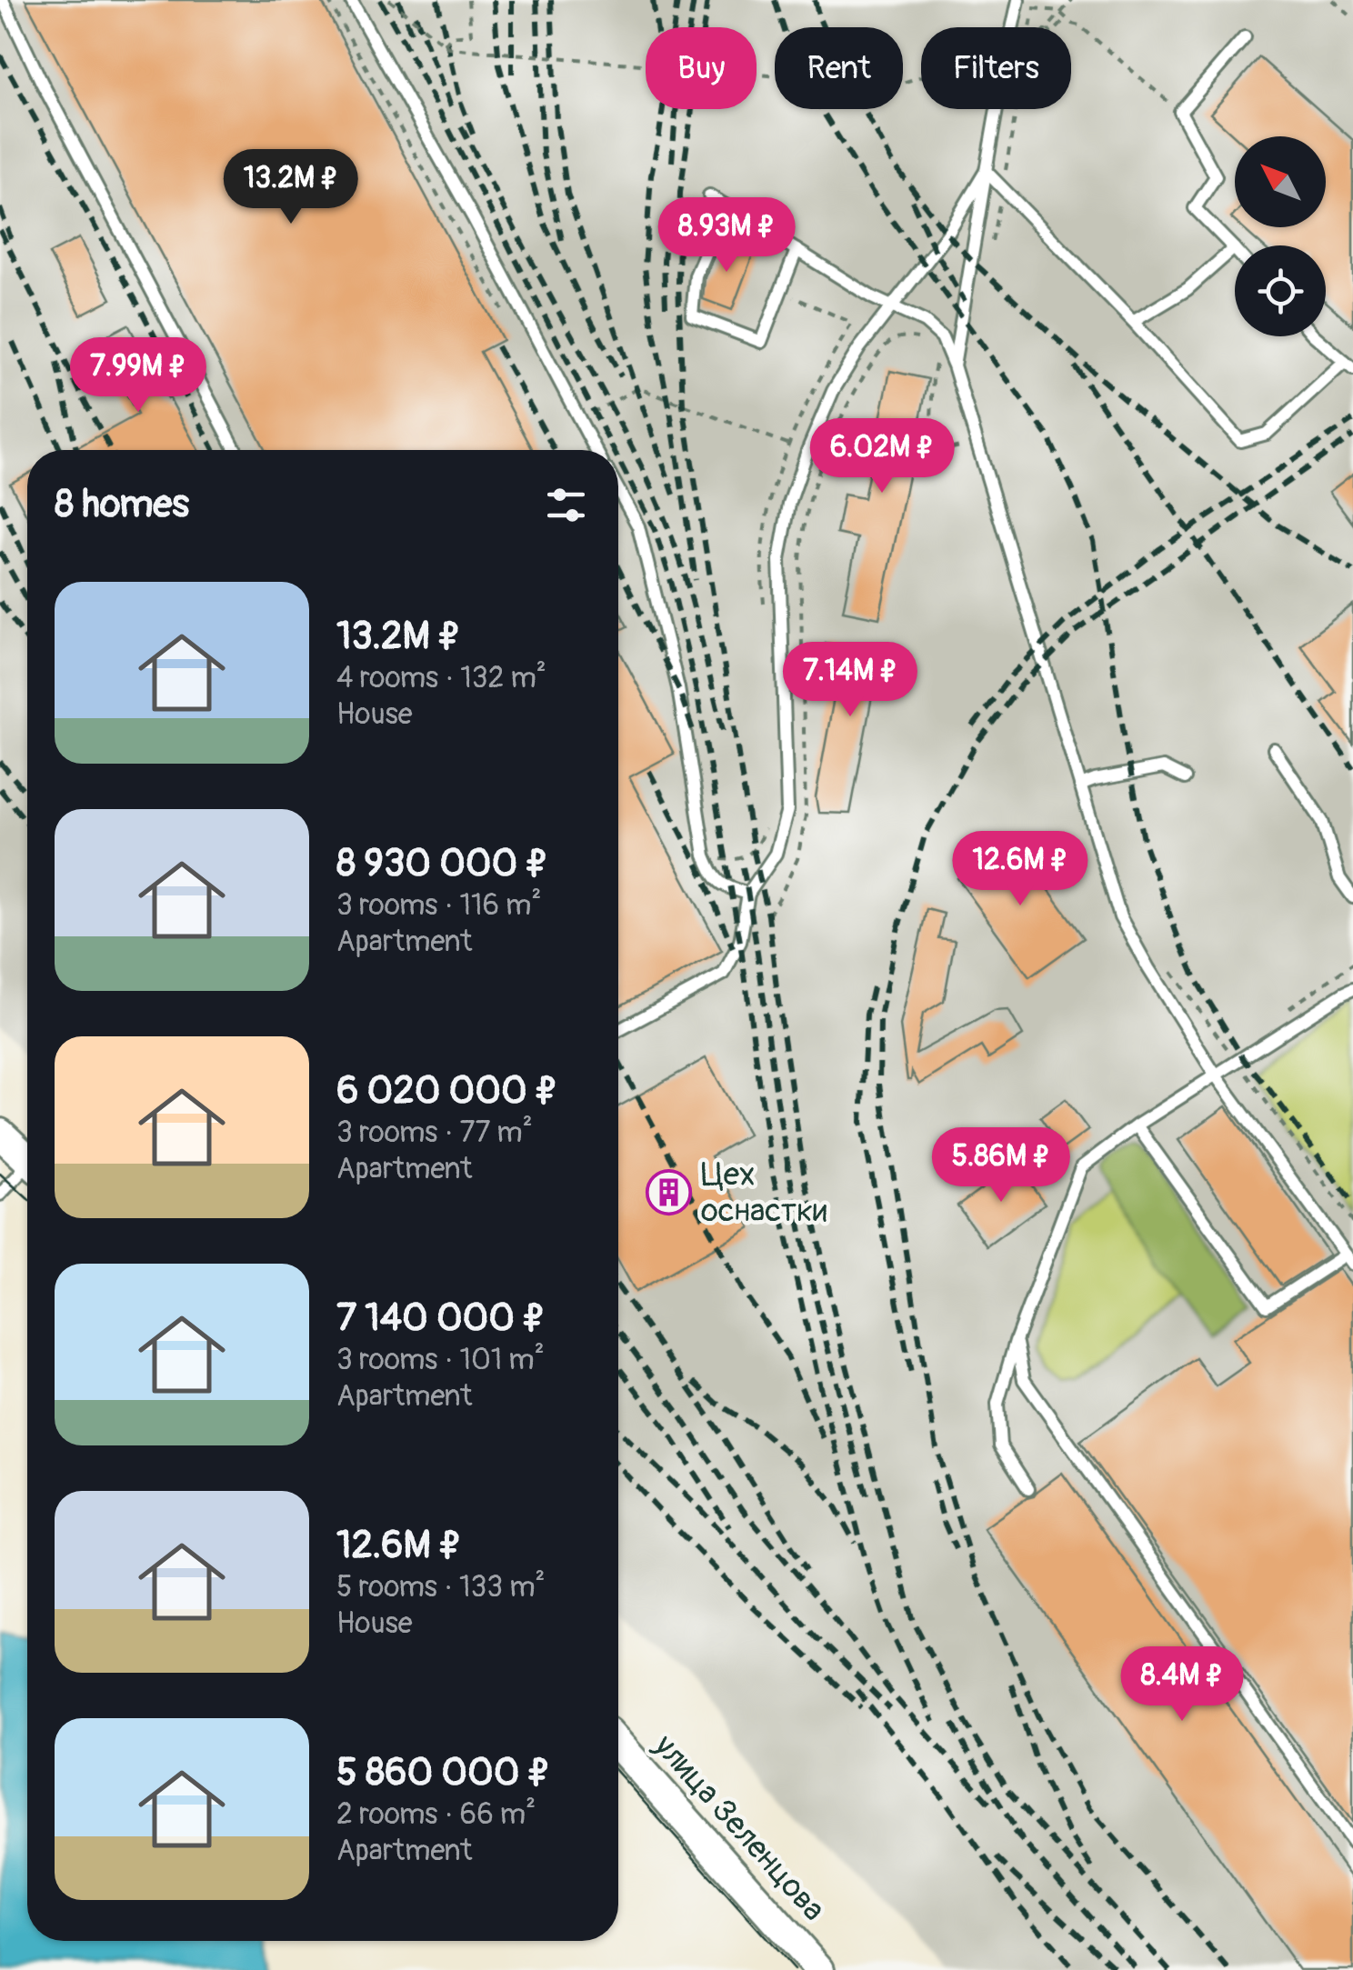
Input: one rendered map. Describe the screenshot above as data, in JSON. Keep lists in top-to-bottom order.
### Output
{
  "streets": {
    "main road": ["улица Зеленцова"]
  },
  "places": {
    "building": ["Цех оснастки"]
  },
  "north": "top left",
  "page": {
    "chip": ["Buy", "Rent", "Filters"],
    "price": [
      "13.2M ₽",
      "8.93M ₽",
      "7.99M ₽",
      "6.02M ₽",
      "7.14M ₽",
      "12.6M ₽",
      "5.86M ₽",
      "8.4M ₽"
    ],
    "heading": "8 homes",
    "list": [
      {
        "name": "13.2M ₽",
        "note": "4 rooms · 132 m² · House"
      },
      {
        "name": "8 930 000 ₽",
        "note": "3 rooms · 116 m² · Apartment"
      },
      {
        "name": "6 020 000 ₽",
        "note": "3 rooms · 77 m² · Apartment"
      },
      {
        "name": "7 140 000 ₽",
        "note": "3 rooms · 101 m² · Apartment"
      },
      {
        "name": "12.6M ₽",
        "note": "5 rooms · 133 m² · House"
      },
      {
        "name": "5 860 000 ₽",
        "note": "2 rooms · 66 m² · Apartment"
      }
    ]
  }
}
